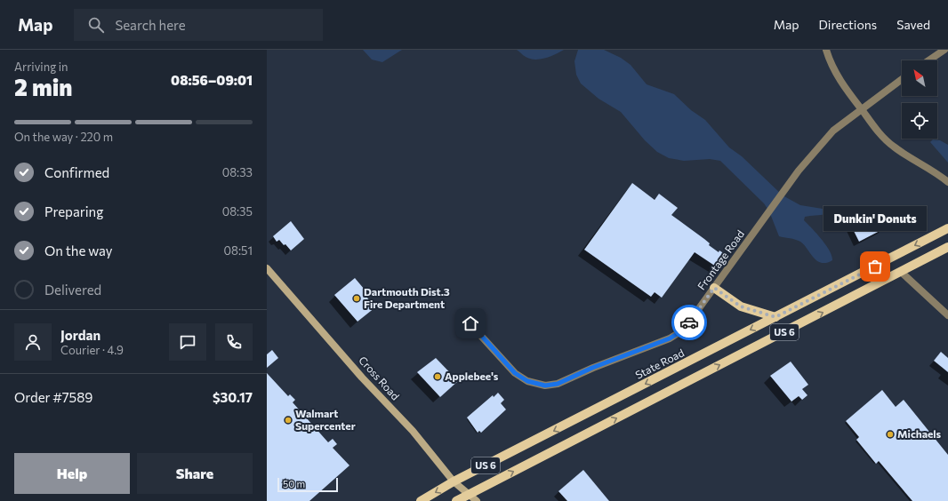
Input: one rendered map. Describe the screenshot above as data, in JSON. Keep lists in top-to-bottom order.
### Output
{
  "streets": {
    "main road": ["US 6", "State Road"],
    "street": ["Frontage Road", "Cross Road"]
  },
  "crossings": [
    ["US 6", "Cross Road"],
    ["State Road", "Cross Road"]
  ],
  "places": [
    "Dunkin' Donuts",
    "Dartmouth Dist.3 Fire Department",
    "Applebee's",
    "Walmart Supercenter",
    "Michaels"
  ],
  "scale_bar": "50 m",
  "north": "top left",
  "page": {
    "header": "Map",
    "search": "Search here",
    "nav": ["Map", "Directions", "Saved"],
    "heading": ["2 min", "Arriving in", "08:56–09:01"],
    "panel": [
      "Jordan",
      "Courier · 4.9",
      "Order #7589",
      "$30.17"
    ],
    "bar": "On the way · 220 m",
    "list": [
      ["Confirmed", "08:33"],
      ["Preparing", "08:35"],
      ["On the way", "08:51"],
      "Delivered"
    ],
    "bubble": "Dunkin' Donuts",
    "buttons": ["Help", "Share"],
    "scale": "50 m"
  }
}
